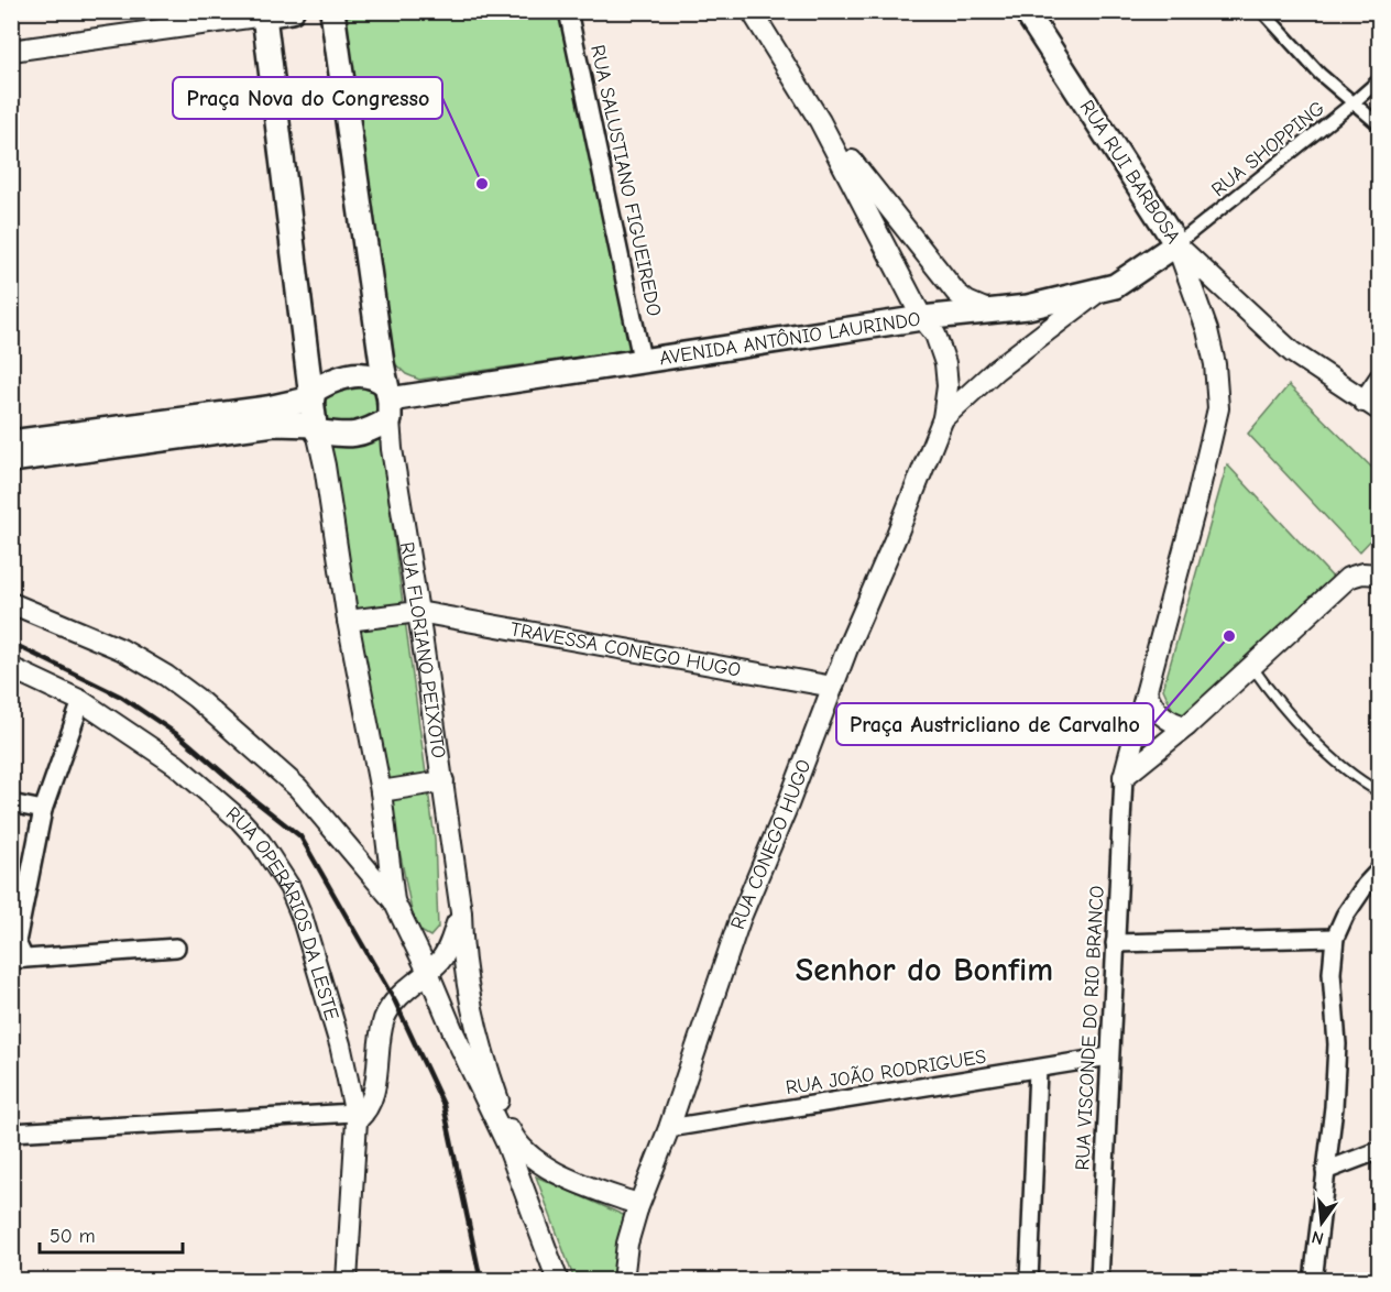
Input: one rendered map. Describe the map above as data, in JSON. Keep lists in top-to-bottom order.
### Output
{
  "streets": {
    "main road": ["RUA RUI BARBOSA", "AVENIDA ANTÔNIO LAURINDO", "RUA FLORIANO PEIXOTO"],
    "street": [
      "RUA SHOPPING",
      "RUA SALUSTIANO FIGUEIREDO",
      "TRAVESSA CONEGO HUGO",
      "RUA CONEGO HUGO",
      "RUA OPERÁRIOS DA LESTE",
      "RUA VISCONDE DO RIO BRANCO",
      "RUA JOÃO RODRIGUES"
    ]
  },
  "crossings": [
    ["RUA SHOPPING", "RUA RUI BARBOSA"],
    ["RUA SHOPPING", "AVENIDA ANTÔNIO LAURINDO"],
    ["RUA RUI BARBOSA", "AVENIDA ANTÔNIO LAURINDO"],
    ["RUA SALUSTIANO FIGUEIREDO", "AVENIDA ANTÔNIO LAURINDO"],
    ["AVENIDA ANTÔNIO LAURINDO", "RUA FLORIANO PEIXOTO"],
    ["AVENIDA ANTÔNIO LAURINDO", "RUA CONEGO HUGO"],
    ["TRAVESSA CONEGO HUGO", "RUA FLORIANO PEIXOTO"],
    ["TRAVESSA CONEGO HUGO", "RUA CONEGO HUGO"],
    ["RUA FLORIANO PEIXOTO", "RUA CONEGO HUGO"],
    ["RUA CONEGO HUGO", "RUA JOÃO RODRIGUES"],
    ["RUA VISCONDE DO RIO BRANCO", "RUA JOÃO RODRIGUES"]
  ],
  "districts": ["Senhor do Bonfim"],
  "places": ["Praça Nova do Congresso", "Praça Austricliano de Carvalho"],
  "scale_bar": "50 m",
  "north": "bottom"
}
